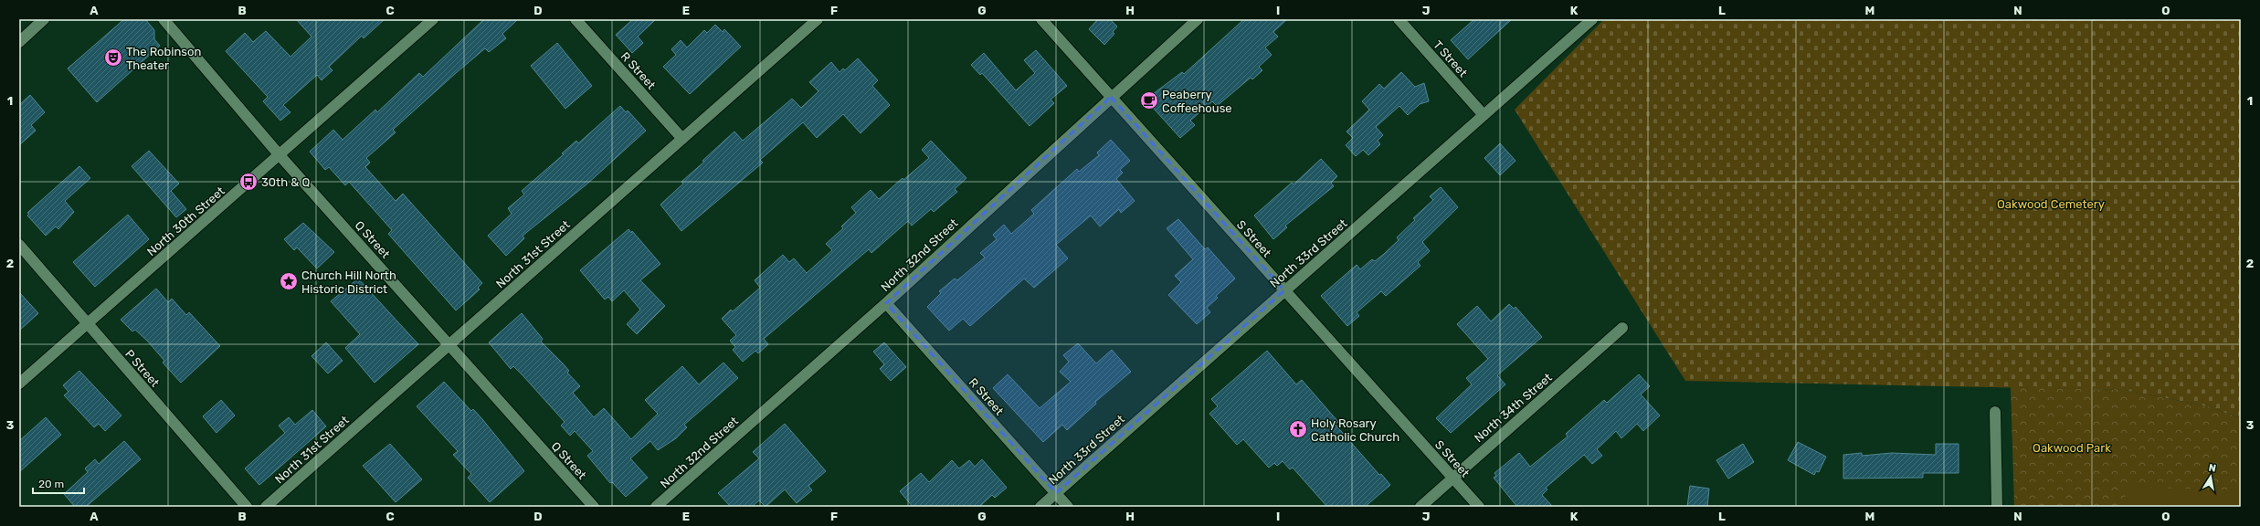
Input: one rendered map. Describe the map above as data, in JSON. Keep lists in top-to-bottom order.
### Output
{
  "streets": {
    "street": [
      "T Street",
      "R Street",
      "North 30th Street",
      "S Street",
      "Q Street",
      "North 33rd Street",
      "North 31st Street",
      "North 32nd Street",
      "P Street",
      "North 34th Street"
    ]
  },
  "crossings": [
    ["T Street", "North 33rd Street"],
    ["R Street", "North 33rd Street"],
    ["R Street", "North 31st Street"],
    ["R Street", "North 32nd Street"],
    ["North 30th Street", "Q Street"],
    ["North 30th Street", "P Street"],
    ["S Street", "North 33rd Street"],
    ["S Street", "North 32nd Street"],
    ["S Street", "North 34th Street"],
    ["Q Street", "North 31st Street"]
  ],
  "parks": ["Oakwood Cemetery", "Oakwood Park"],
  "places": {
    "theatre": ["The Robinson Theater"],
    "cafe": ["Peaberry Coffeehouse"],
    "bus stop": ["30th & Q"],
    "place": ["Church Hill North Historic District"],
    "church": ["Holy Rosary Catholic Church"]
  },
  "scale_bar": "20 m",
  "north": "top",
  "grid": {
    "columns": [
      "A",
      "B",
      "C",
      "D",
      "E",
      "F",
      "G",
      "H",
      "I",
      "J",
      "K",
      "L",
      "M",
      "N",
      "O"
    ],
    "rows": ["1", "2", "3"]
  }
}
